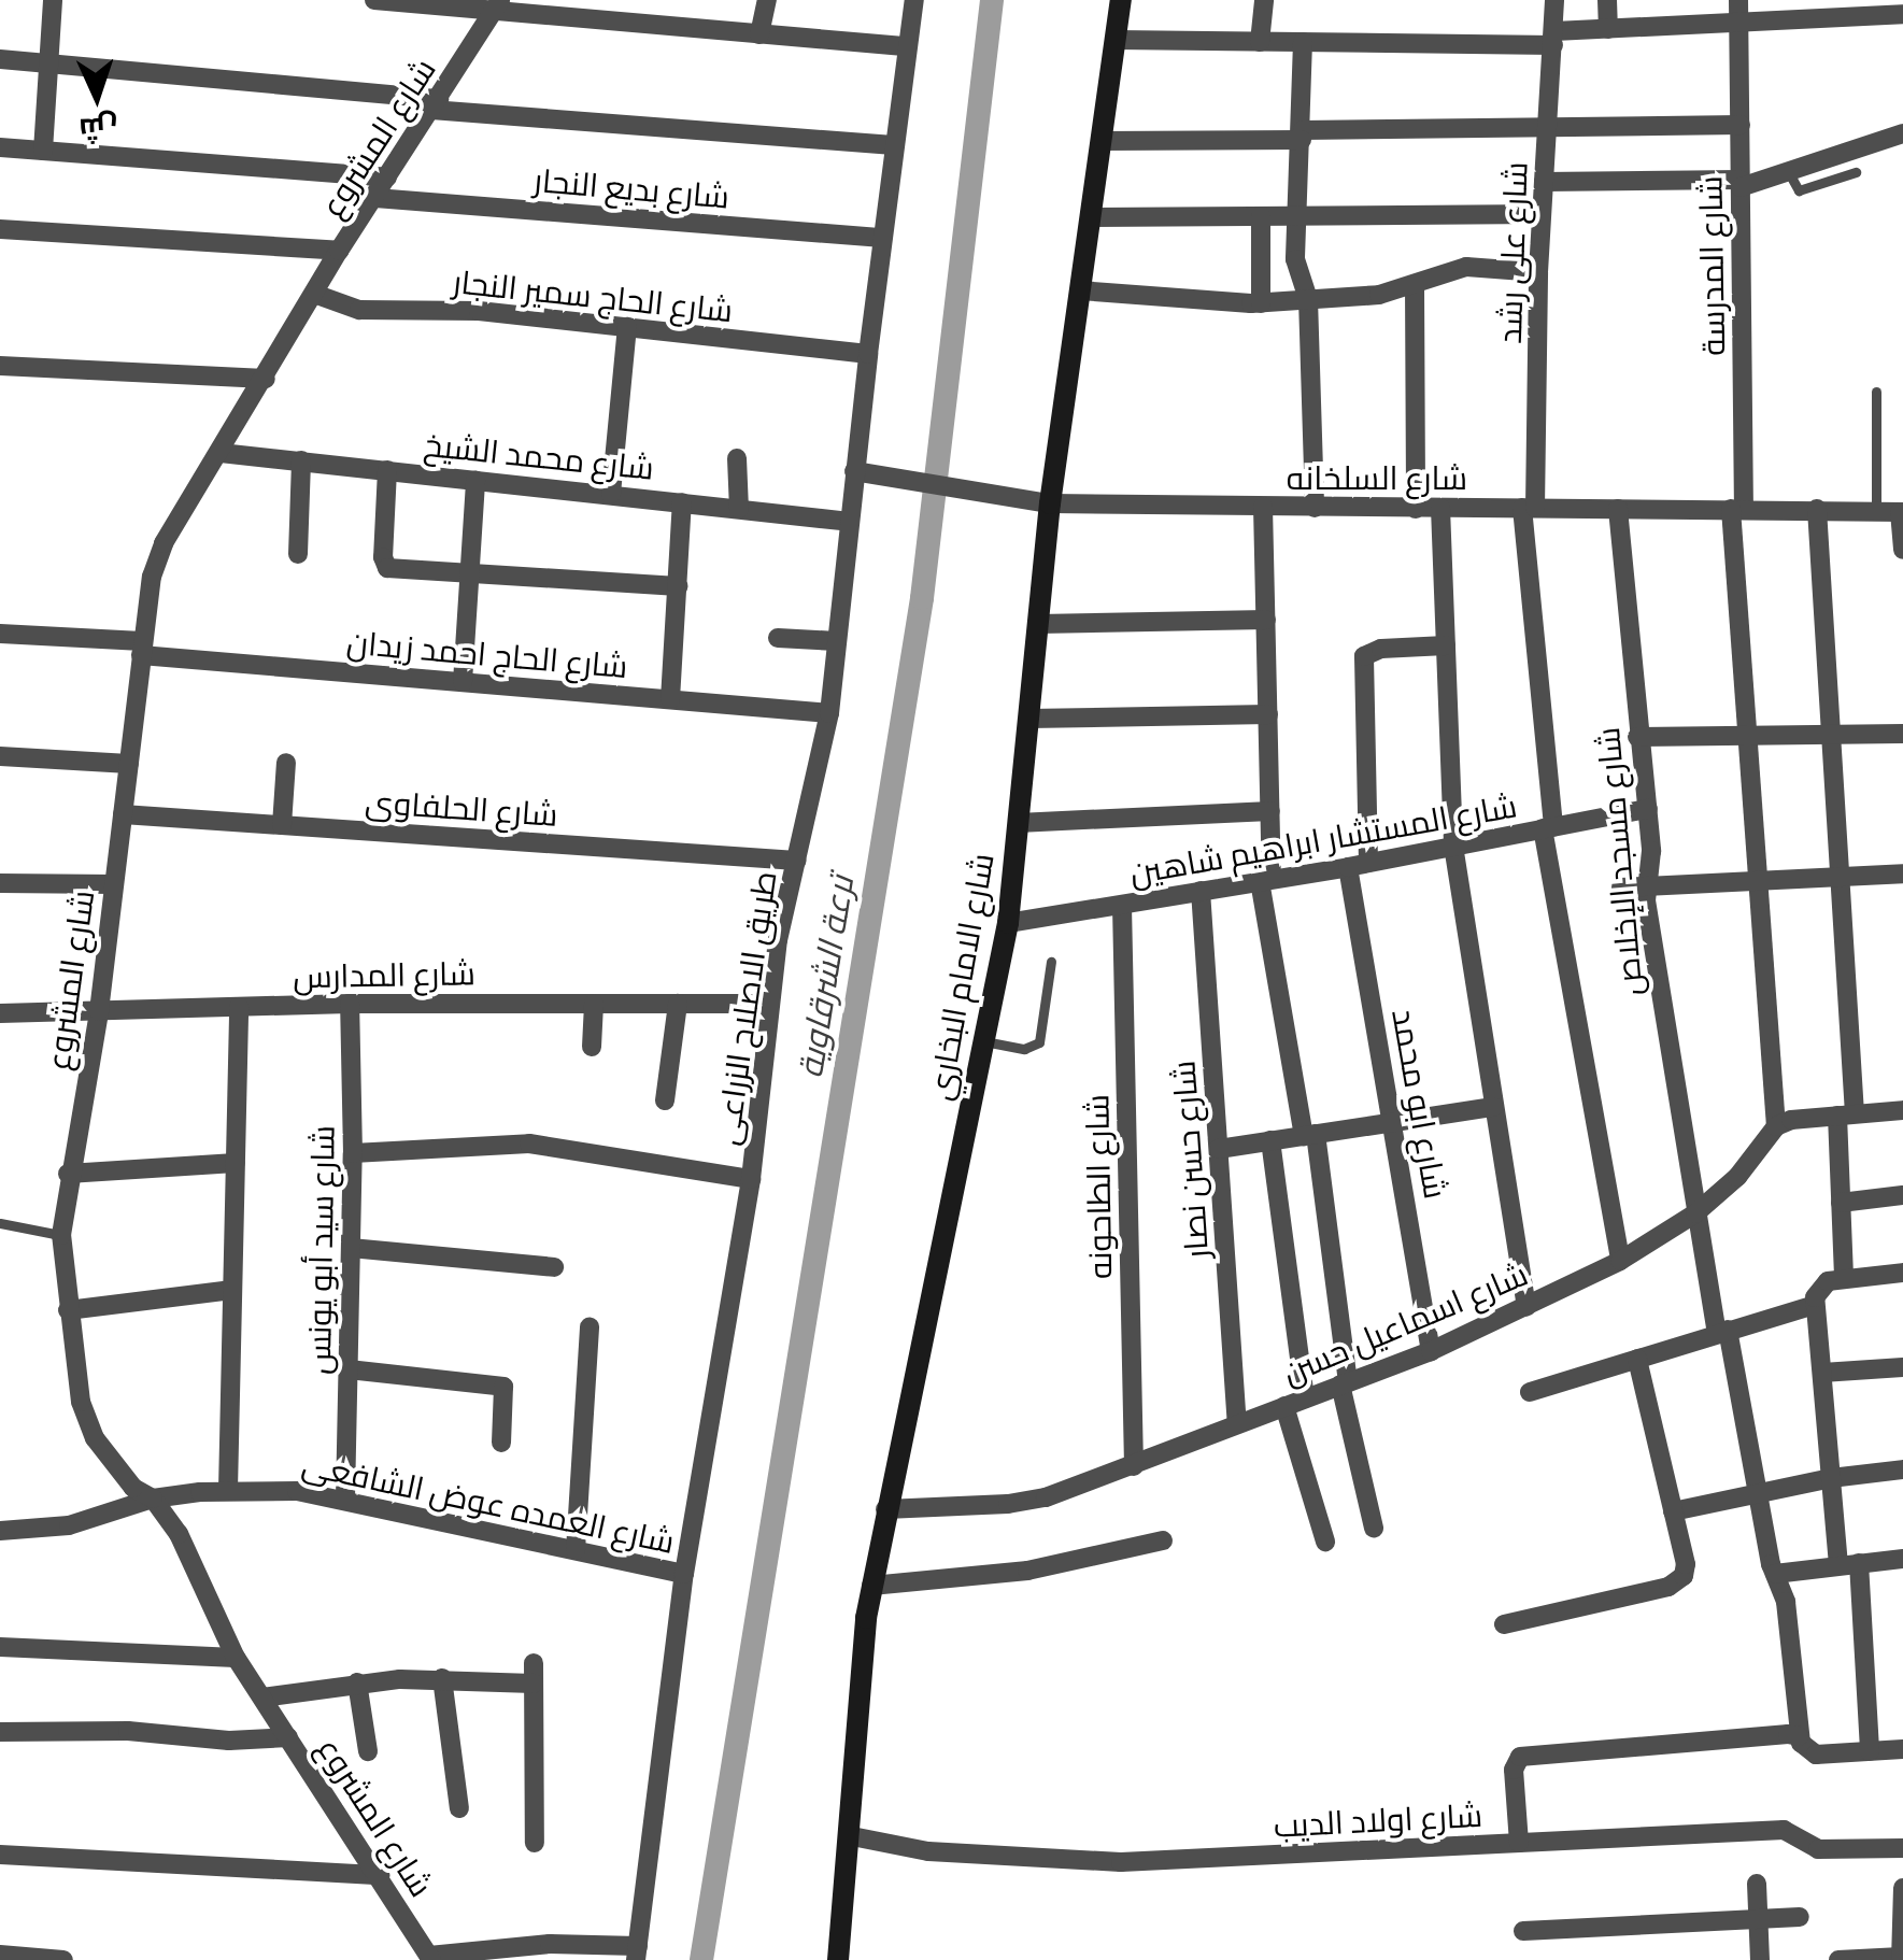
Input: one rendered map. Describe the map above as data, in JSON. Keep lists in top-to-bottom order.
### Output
{
  "streets": {
    "street": [
      "شارع المشروع",
      "شارع بديع النجار",
      "شارع على رشد",
      "شارع المدرسة",
      "شارع الحاج سمير النجار",
      "شارع محمد الشيخ",
      "شارع السلخانه",
      "شارع الحاج احمد زيدان",
      "شارع الحلفاوى",
      "شارع المستشار ابراهيم شاهين",
      "شارع مسجد الإخلاص",
      "شارع المدارس",
      "شارع الامام البخاري",
      "طريق الاصلاح الزراعى",
      "شارع ابو محمد",
      "شارع حسن نصار",
      "شارع الطاحونه",
      "شارع سيد أبو يونس",
      "شارع اسماعيل حسن",
      "شارع العمده عوض الشافعى",
      "شارع اولاد الديب"
    ]
  },
  "crossings": [
    ["شارع المشروع", "شارع بديع النجار"],
    ["شارع المشروع", "شارع الحاج سمير النجار"],
    ["شارع المشروع", "شارع محمد الشيخ"],
    ["شارع المشروع", "شارع الحاج احمد زيدان"],
    ["شارع المشروع", "شارع الحلفاوى"],
    ["شارع المشروع", "شارع المدارس"],
    ["شارع المشروع", "شارع العمده عوض الشافعى"],
    ["شارع بديع النجار", "طريق الاصلاح الزراعى"],
    ["شارع على رشد", "شارع السلخانه"],
    ["شارع على رشد", "شارع المستشار ابراهيم شاهين"],
    ["شارع على رشد", "شارع اسماعيل حسن"],
    ["شارع المدرسة", "شارع السلخانه"],
    ["شارع المدرسة", "شارع اسماعيل حسن"],
    ["شارع الحاج سمير النجار", "طريق الاصلاح الزراعى"],
    ["شارع محمد الشيخ", "طريق الاصلاح الزراعى"],
    ["شارع السلخانه", "شارع مسجد الإخلاص"],
    ["شارع السلخانه", "شارع الامام البخاري"],
    ["شارع السلخانه", "طريق الاصلاح الزراعى"],
    ["شارع الحاج احمد زيدان", "طريق الاصلاح الزراعى"],
    ["شارع الحلفاوى", "طريق الاصلاح الزراعى"],
    ["شارع المستشار ابراهيم شاهين", "شارع مسجد الإخلاص"],
    ["شارع المستشار ابراهيم شاهين", "شارع الامام البخاري"],
    ["شارع المستشار ابراهيم شاهين", "شارع ابو محمد"],
    ["شارع المستشار ابراهيم شاهين", "شارع حسن نصار"],
    ["شارع المستشار ابراهيم شاهين", "شارع الطاحونه"],
    ["شارع مسجد الإخلاص", "شارع اسماعيل حسن"],
    ["شارع المدارس", "طريق الاصلاح الزراعى"],
    ["شارع المدارس", "شارع سيد أبو يونس"],
    ["شارع الامام البخاري", "شارع اسماعيل حسن"],
    ["شارع الامام البخاري", "شارع اولاد الديب"],
    ["طريق الاصلاح الزراعى", "شارع العمده عوض الشافعى"],
    ["شارع ابو محمد", "شارع اسماعيل حسن"],
    ["شارع حسن نصار", "شارع اسماعيل حسن"],
    ["شارع الطاحونه", "شارع اسماعيل حسن"],
    ["شارع سيد أبو يونس", "شارع العمده عوض الشافعى"]
  ],
  "water": ["ترعة الشرقاوية"],
  "north": "bottom"
}
